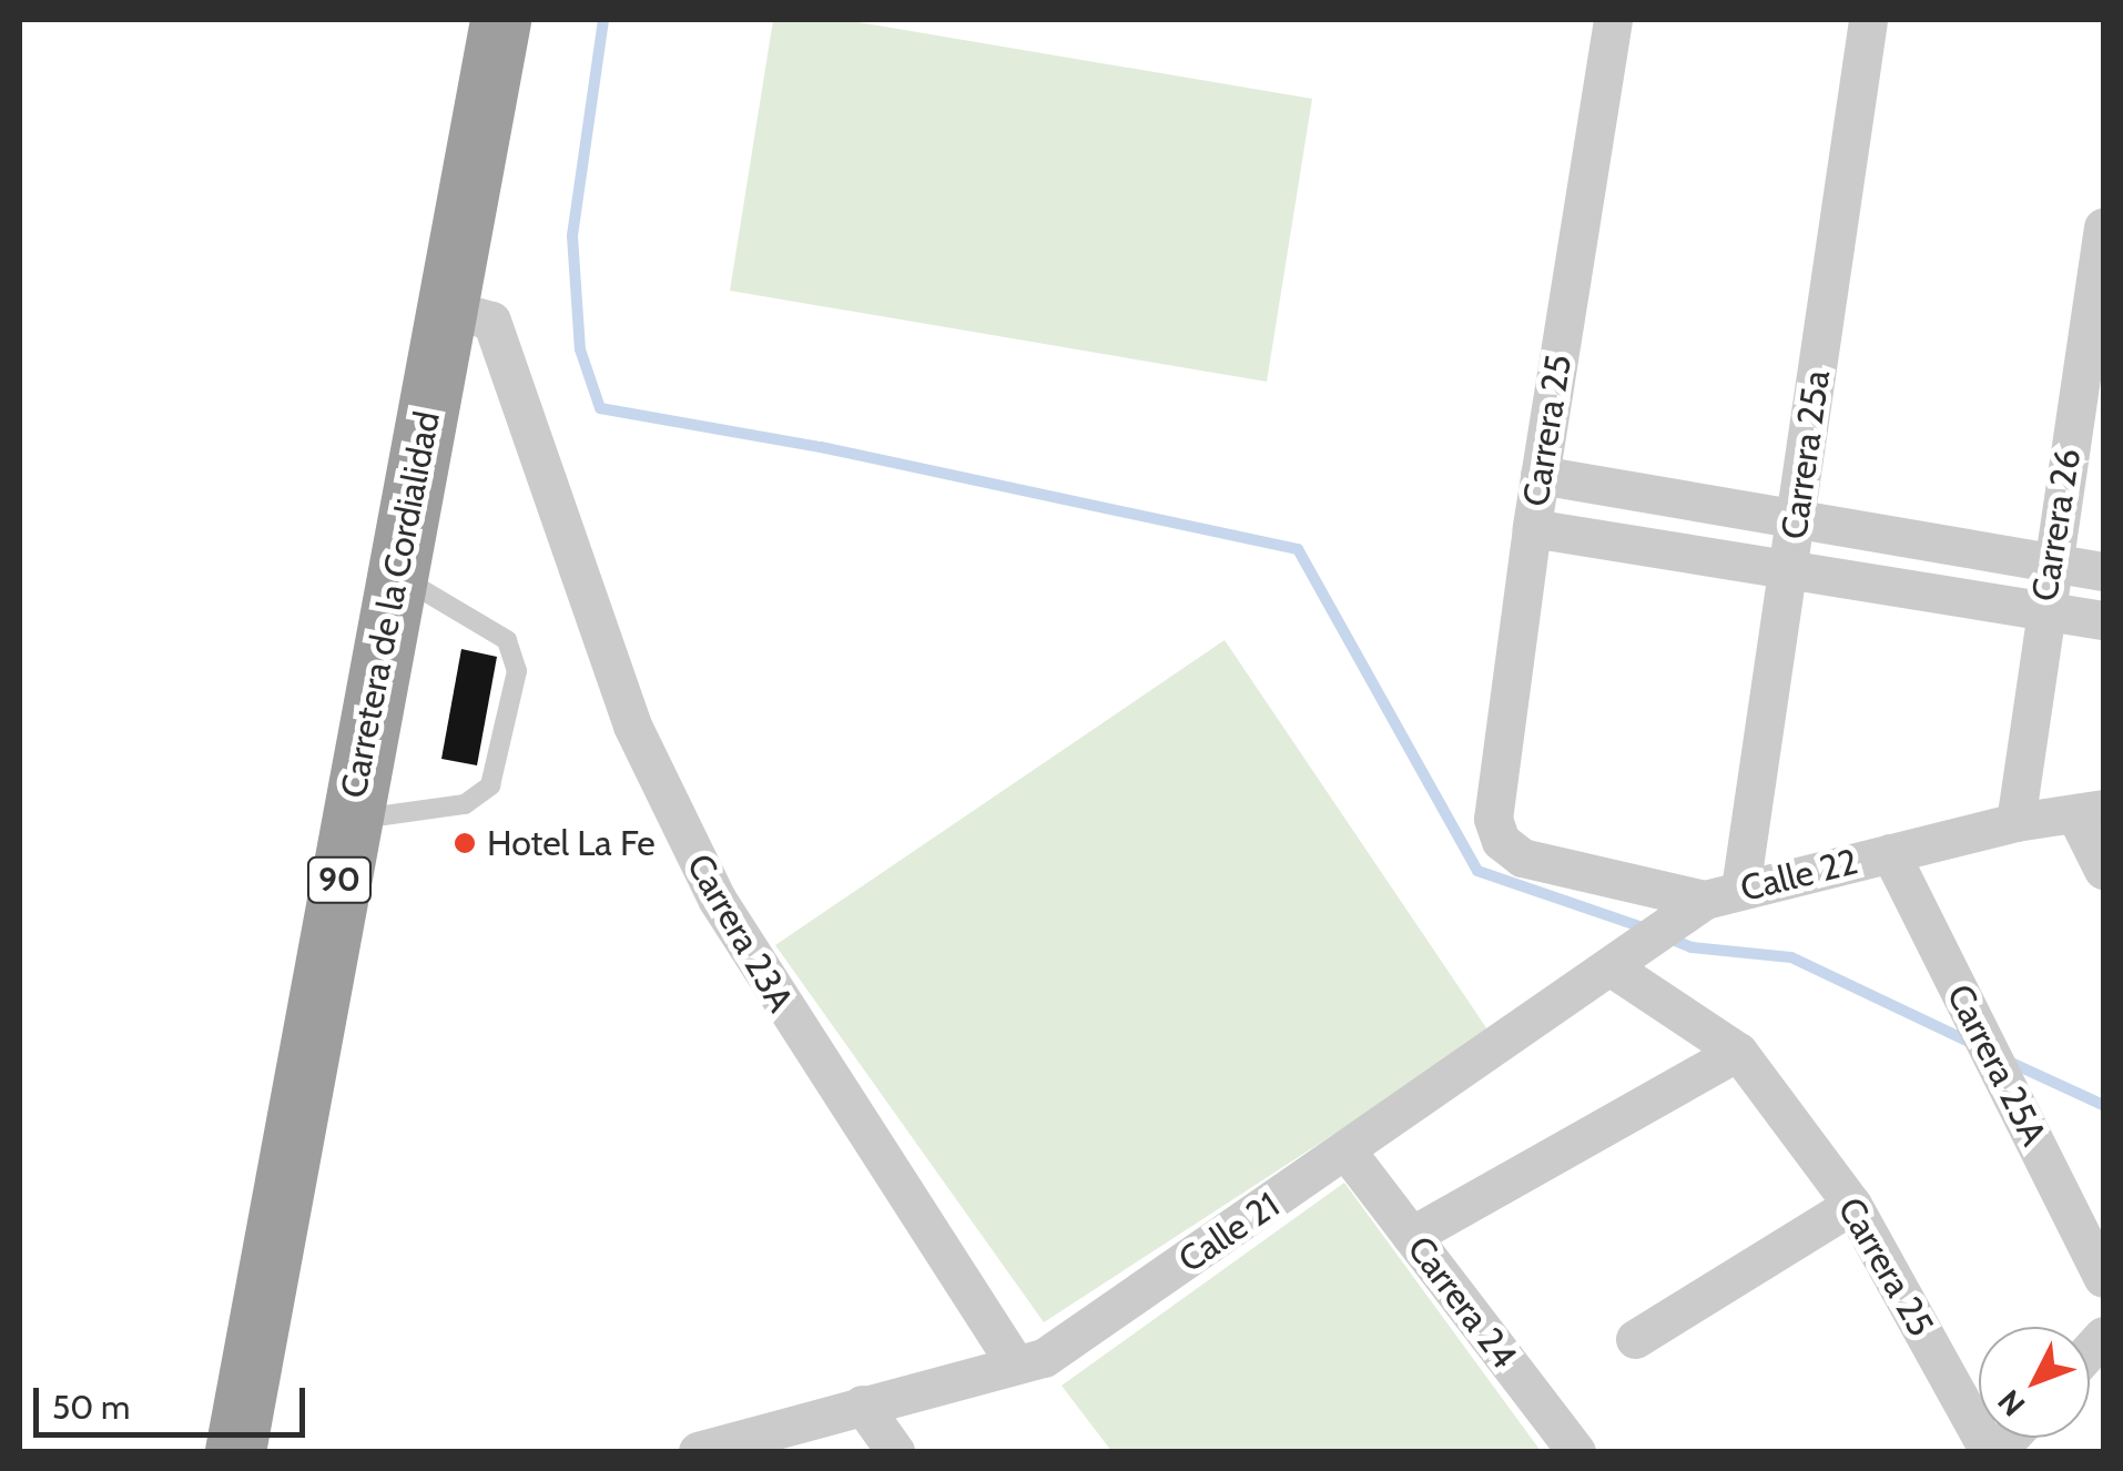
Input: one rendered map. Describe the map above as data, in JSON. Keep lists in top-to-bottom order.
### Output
{
  "streets": {
    "highway": ["Carretera de la Cordialidad", "90"],
    "street": [
      "Carrera 25",
      "Carrera 25a",
      "Carrera 26",
      "Calle 22",
      "Carrera 23A",
      "Carrera 25A",
      "Calle 21",
      "Carrera 24"
    ]
  },
  "crossings": [
    ["Carrera 25", "Calle 22"],
    ["Carrera 25", "Calle 21"],
    ["Carrera 25a", "Calle 22"],
    ["Carrera 25a", "Calle 21"],
    ["Carrera 26", "Calle 22"],
    ["Carretera de la Cordialidad", "Carrera 23A"],
    ["Calle 22", "Carrera 25A"],
    ["Calle 22", "Calle 21"],
    ["Carrera 23A", "Calle 21"],
    ["Calle 21", "Carrera 24"]
  ],
  "places": ["Hotel La Fe"],
  "scale_bar": "50 m",
  "north": "bottom left"
}
